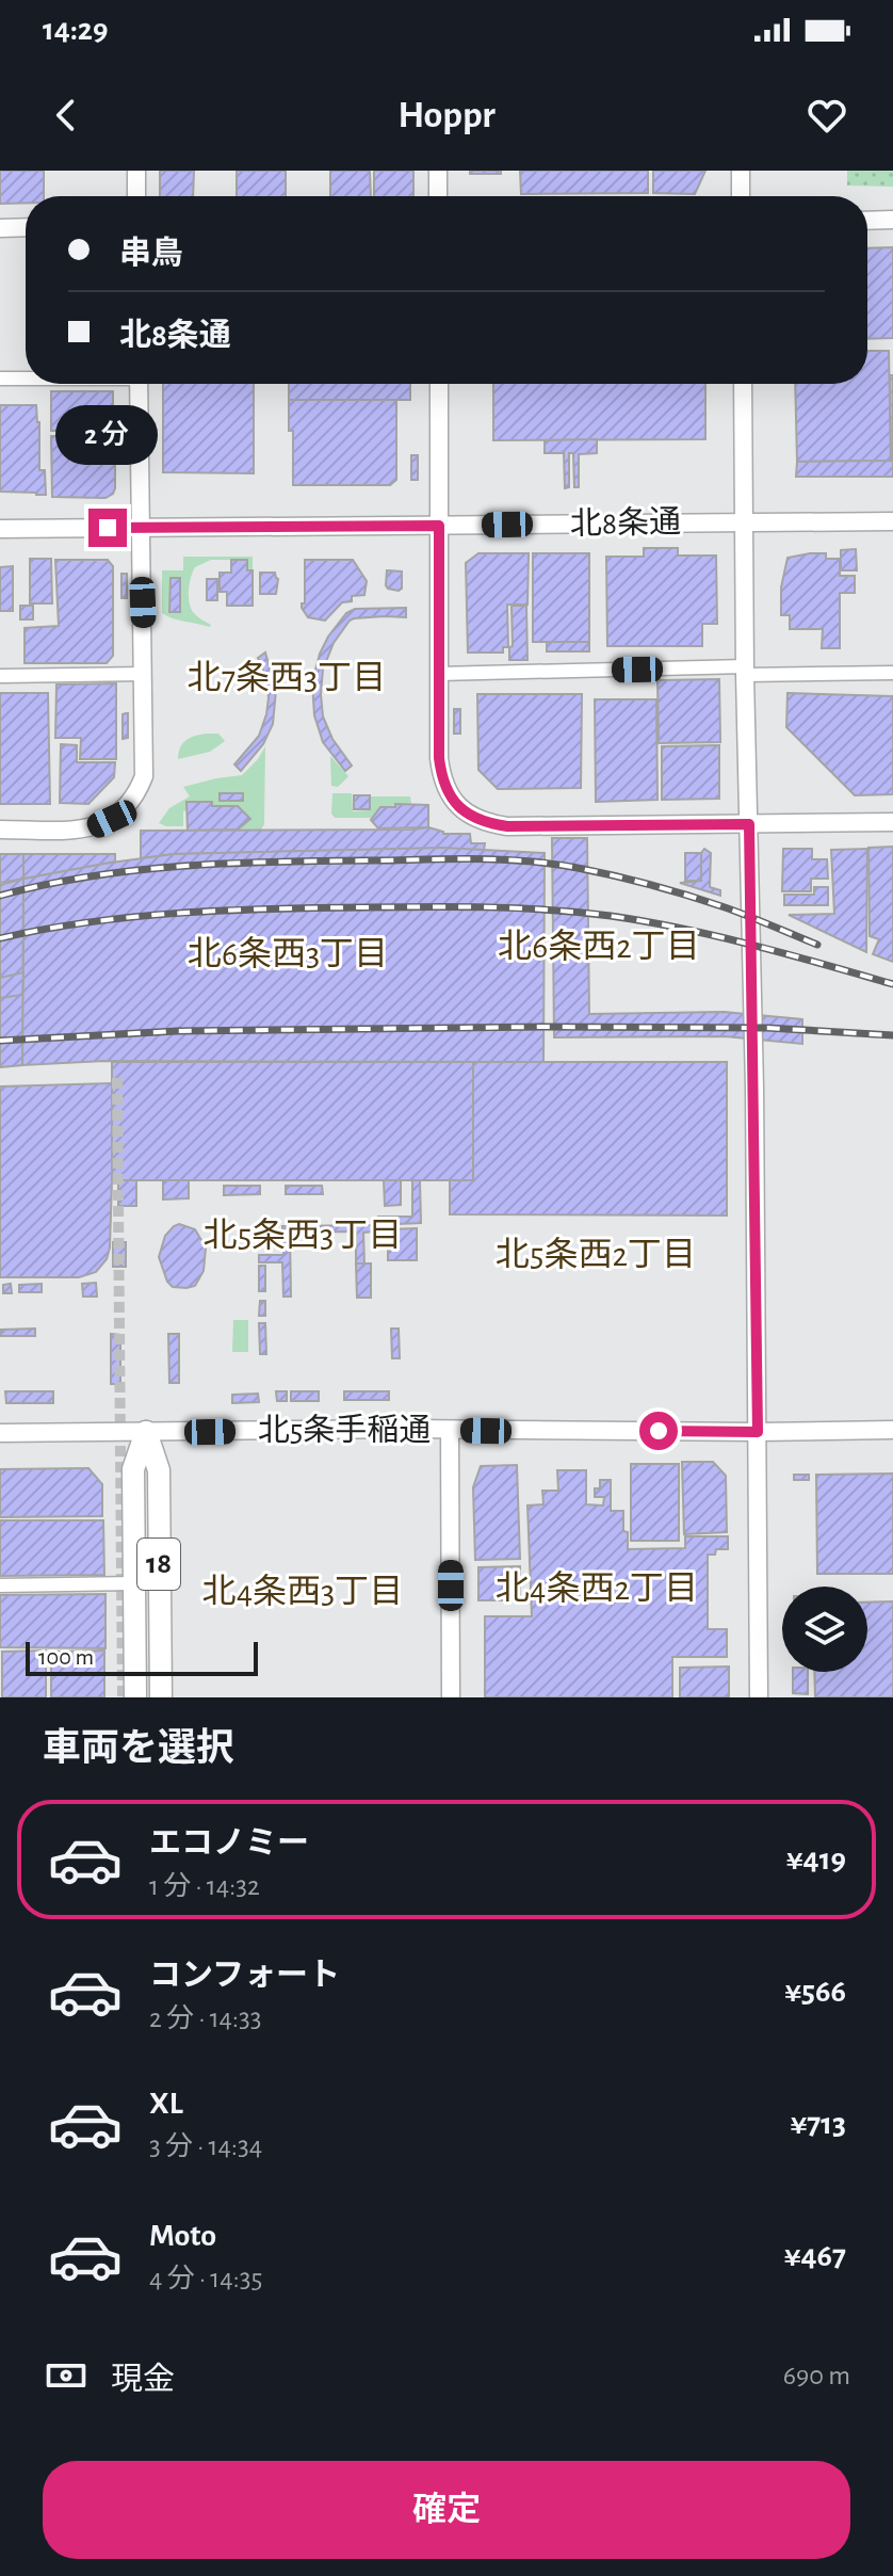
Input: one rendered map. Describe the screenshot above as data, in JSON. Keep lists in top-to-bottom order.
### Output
{
  "streets": {
    "main road": ["18"],
    "street": ["北8条通", "北5条手稲通"]
  },
  "crossings": [
    ["北5条手稲通", "18"]
  ],
  "districts": [
    "北7条西3丁目",
    "北6条西2丁目",
    "北6条西3丁目",
    "北5条西3丁目",
    "北5条西2丁目",
    "北4条西2丁目",
    "北4条西3丁目"
  ],
  "scale_bar": "100 m",
  "page": {
    "status": "14:29",
    "header": "Hoppr",
    "banner": ["串鳥", "北8条通"],
    "bubble": "2 分",
    "scale": "100 m",
    "heading": "車両を選択",
    "list": [
      {
        "name": "エコノミー",
        "note": "1 分 · 14:32",
        "value": "¥419"
      },
      {
        "name": "コンフォート",
        "note": "2 分 · 14:33",
        "value": "¥566"
      },
      {
        "name": "XL",
        "note": "3 分 · 14:34",
        "value": "¥713"
      },
      {
        "name": "Moto",
        "note": "4 分 · 14:35",
        "value": "¥467"
      }
    ],
    "pay": ["現金", "690 m"],
    "buttons": "確定"
  }
}
